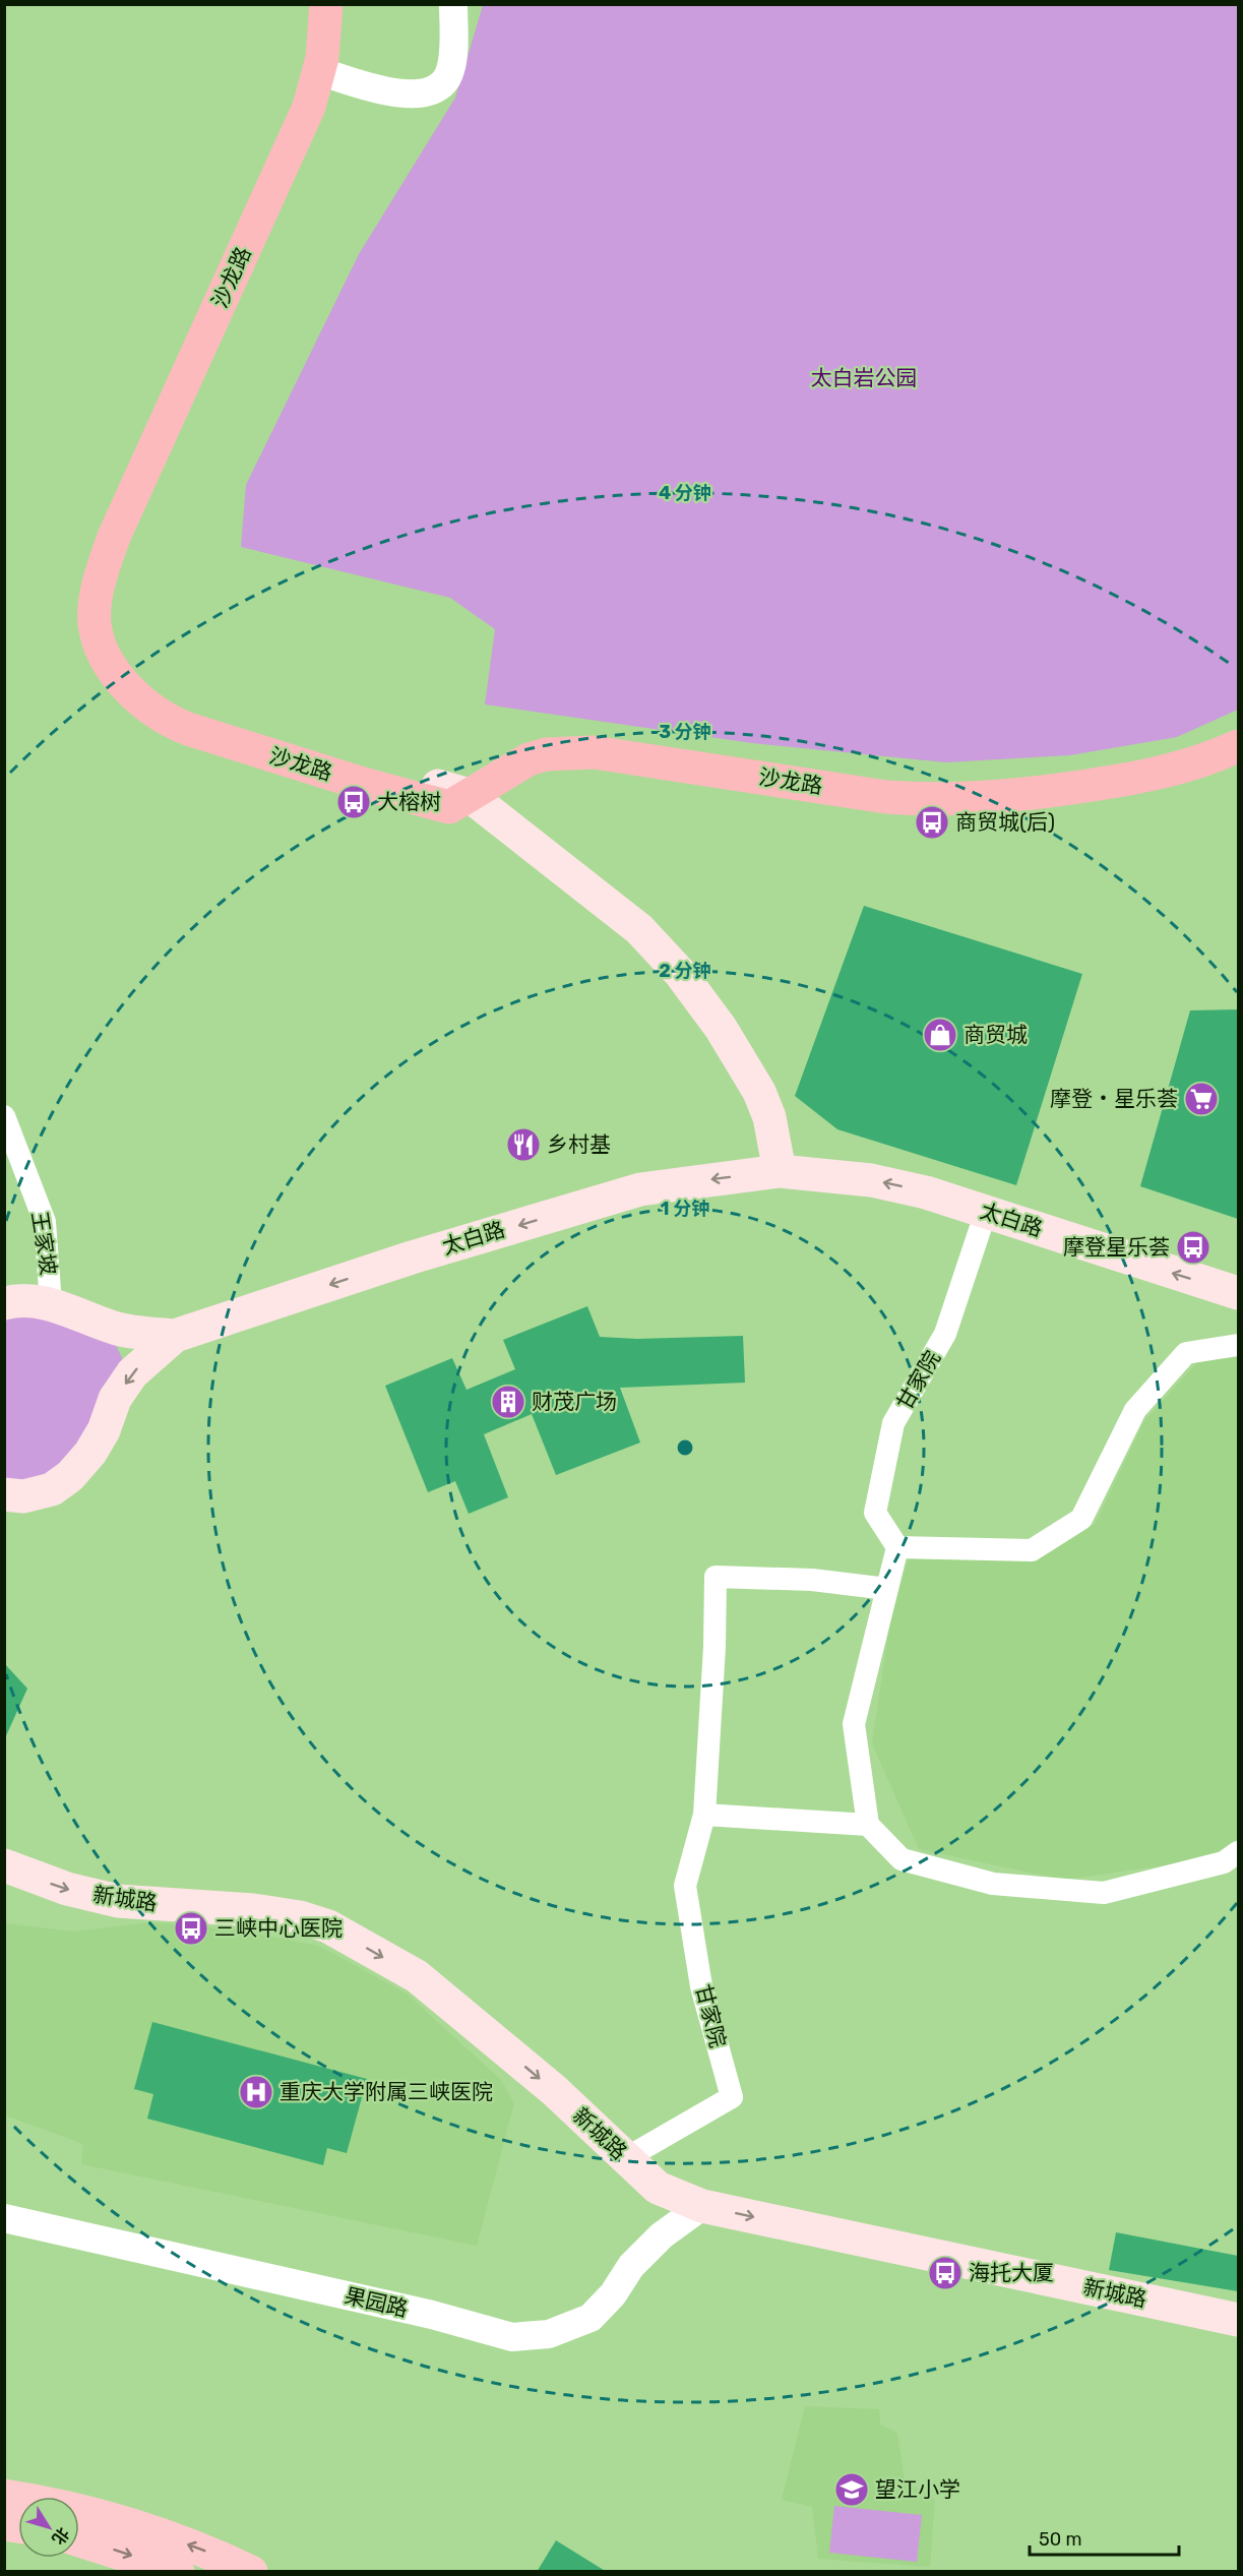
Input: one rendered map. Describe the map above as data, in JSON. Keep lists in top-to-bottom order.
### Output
{
  "streets": {
    "highway": ["沙龙路"],
    "main road": ["太白路", "新城路"],
    "street": ["王家坡", "甘家院", "果园路"]
  },
  "crossings": [
    ["太白路", "王家坡"],
    ["太白路", "甘家院"],
    ["甘家院", "新城路"],
    ["新城路", "果园路"]
  ],
  "one_way": ["太白路", "新城路"],
  "parks": ["太白岩公园"],
  "places": {
    "bus stop": [
      "大榕树",
      "商贸城(后)",
      "摩登星乐荟",
      "三峡中心医院",
      "海托大厦"
    ],
    "shop": ["商贸城"],
    "supermarket": ["摩登・星乐荟"],
    "restaurant": ["乡村基"],
    "building": ["财茂广场"],
    "hospital": ["重庆大学附属三峡医院"],
    "school or university": ["望江小学"]
  },
  "scale_bar": "50 m",
  "north": "bottom right",
  "rings": [
    "4 分钟",
    "3 分钟",
    "2 分钟",
    "1 分钟"
  ]
}
